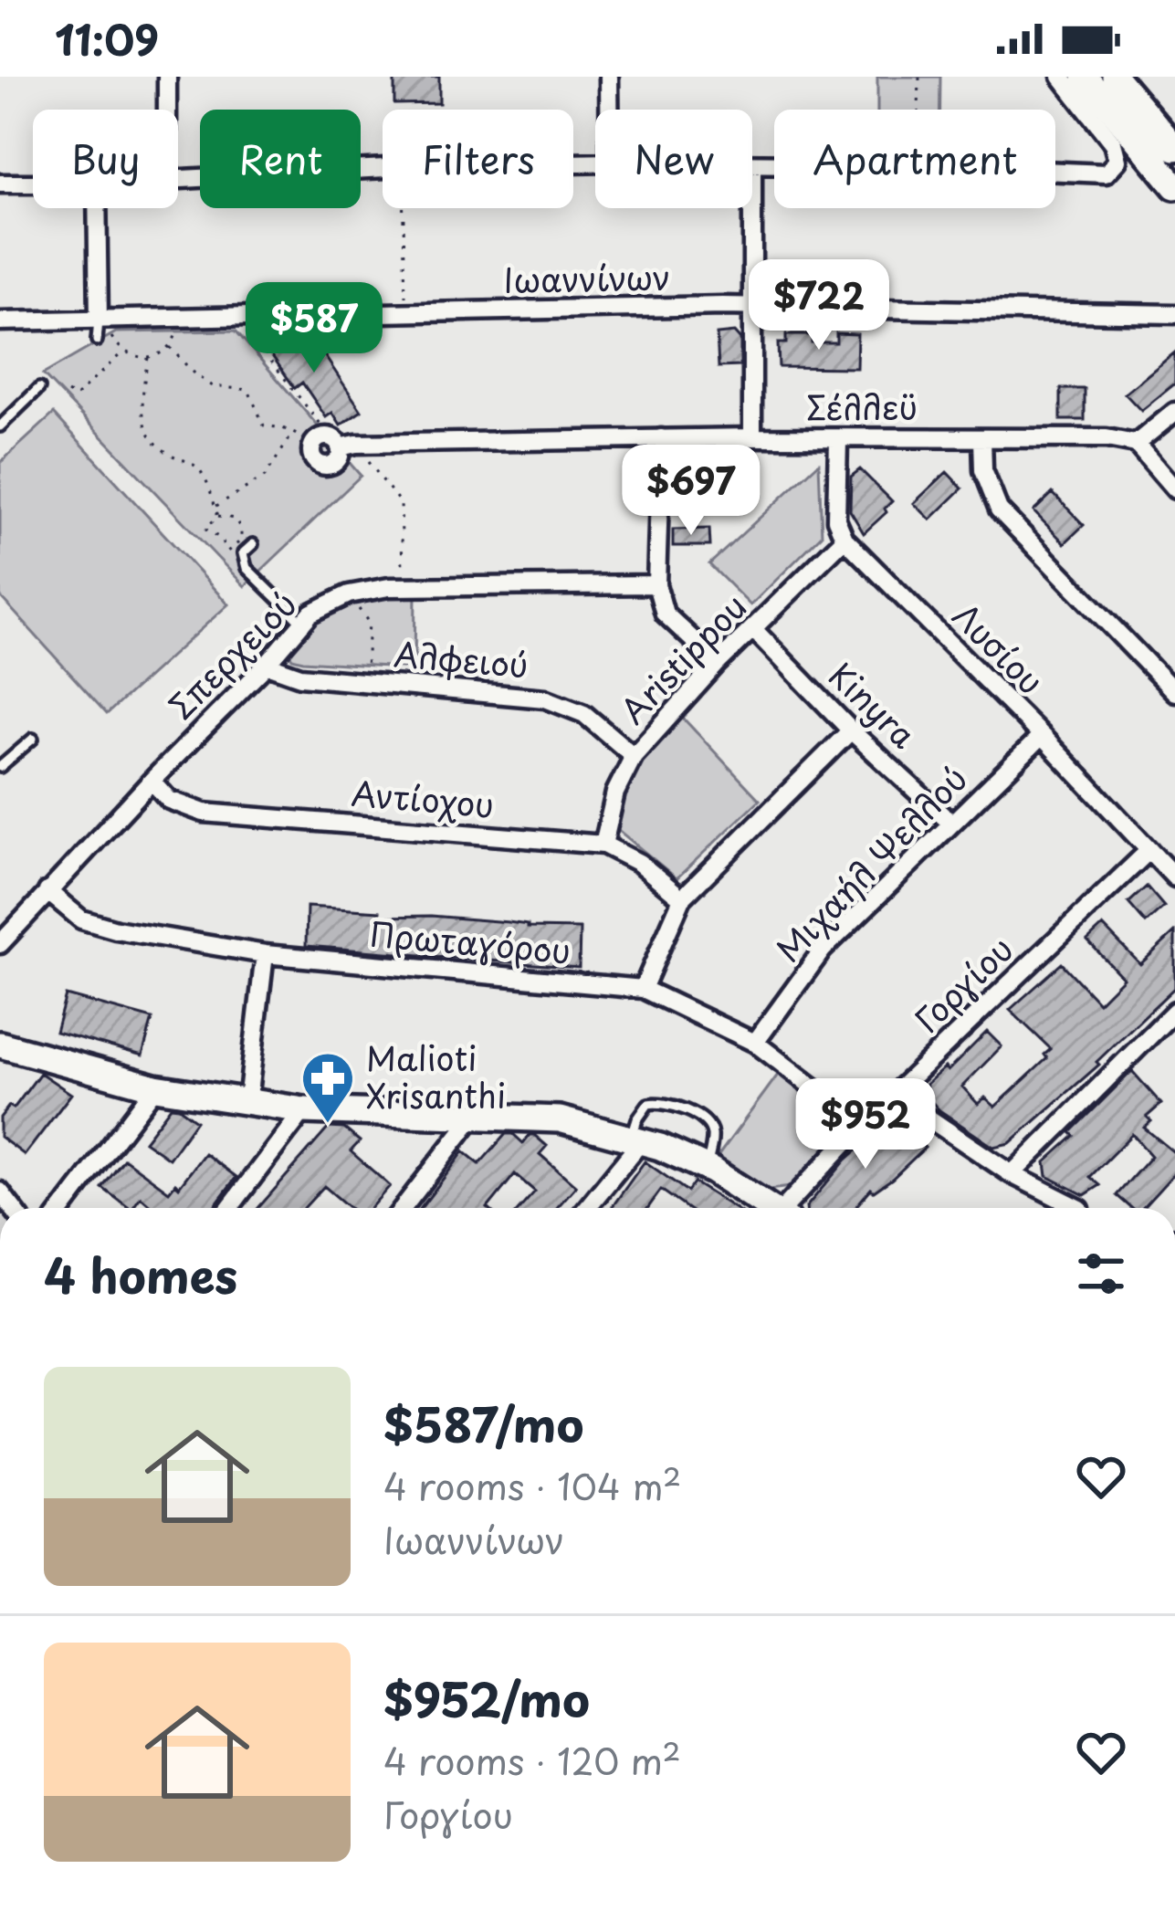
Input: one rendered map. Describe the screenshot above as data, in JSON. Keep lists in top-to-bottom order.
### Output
{
  "streets": {
    "street": [
      "Ιωαννίνων",
      "Σέλλεϋ",
      "Λυσίου",
      "Σπερχειού",
      "Aristippou",
      "Αλφειού",
      "Kinyra",
      "Αντίοχου",
      "Μιχαήλ Ψελλού",
      "Πρωταγόρου",
      "Γοργίου"
    ]
  },
  "crossings": [
    ["Λυσίου", "Aristippou"],
    ["Λυσίου", "Μιχαήλ Ψελλού"],
    ["Λυσίου", "Γοργίου"],
    ["Σπερχειού", "Αλφειού"],
    ["Σπερχειού", "Αντίοχου"],
    ["Σπερχειού", "Πρωταγόρου"],
    ["Aristippou", "Αλφειού"],
    ["Aristippou", "Kinyra"],
    ["Aristippou", "Αντίοχου"],
    ["Kinyra", "Μιχαήλ Ψελλού"],
    ["Μιχαήλ Ψελλού", "Πρωταγόρου"],
    ["Πρωταγόρου", "Γοργίου"]
  ],
  "places": {
    "pharmacy": ["Malioti Xrisanthi"]
  },
  "page": {
    "status": "11:09",
    "chip": [
      "Buy",
      "Rent",
      "Filters",
      "New",
      "Apartment"
    ],
    "price": [
      "$722",
      "$587",
      "$697",
      "$952"
    ],
    "heading": "4 homes",
    "list": [
      {
        "name": "$587/mo",
        "note": "4 rooms · 104 m² · Ιωαννίνων"
      },
      {
        "name": "$952/mo",
        "note": "4 rooms · 120 m² · Γοργίου"
      }
    ]
  }
}
